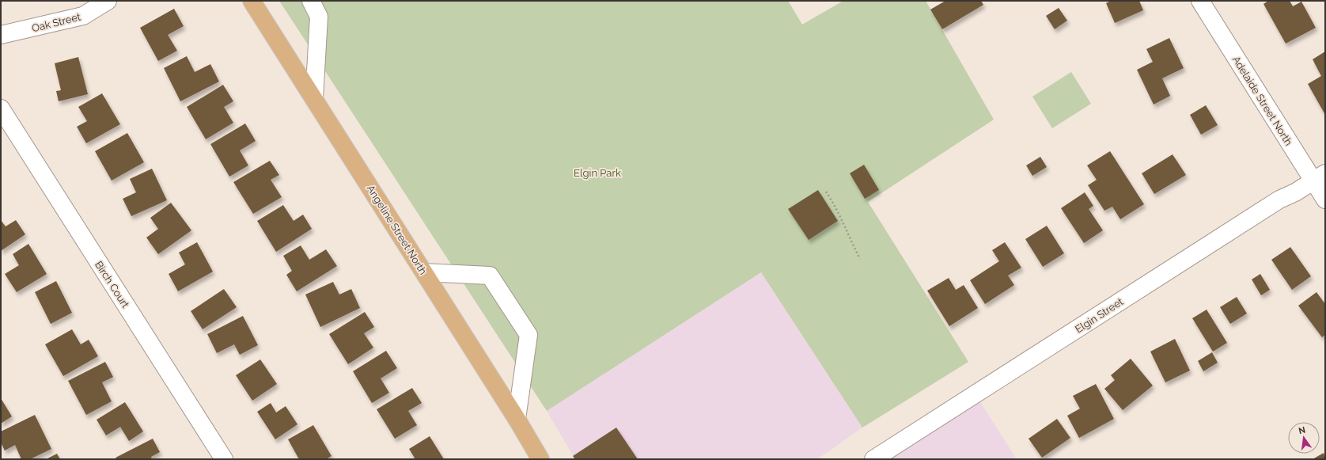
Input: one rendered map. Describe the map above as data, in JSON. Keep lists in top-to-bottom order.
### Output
{
  "streets": {
    "main road": ["Angeline Street North"],
    "street": [
      "Oak Street",
      "Adelaide Street North",
      "Birch Court",
      "Elgin Street"
    ]
  },
  "crossings": [
    ["Adelaide Street North", "Elgin Street"]
  ],
  "parks": ["Elgin Park"],
  "north": "top"
}
